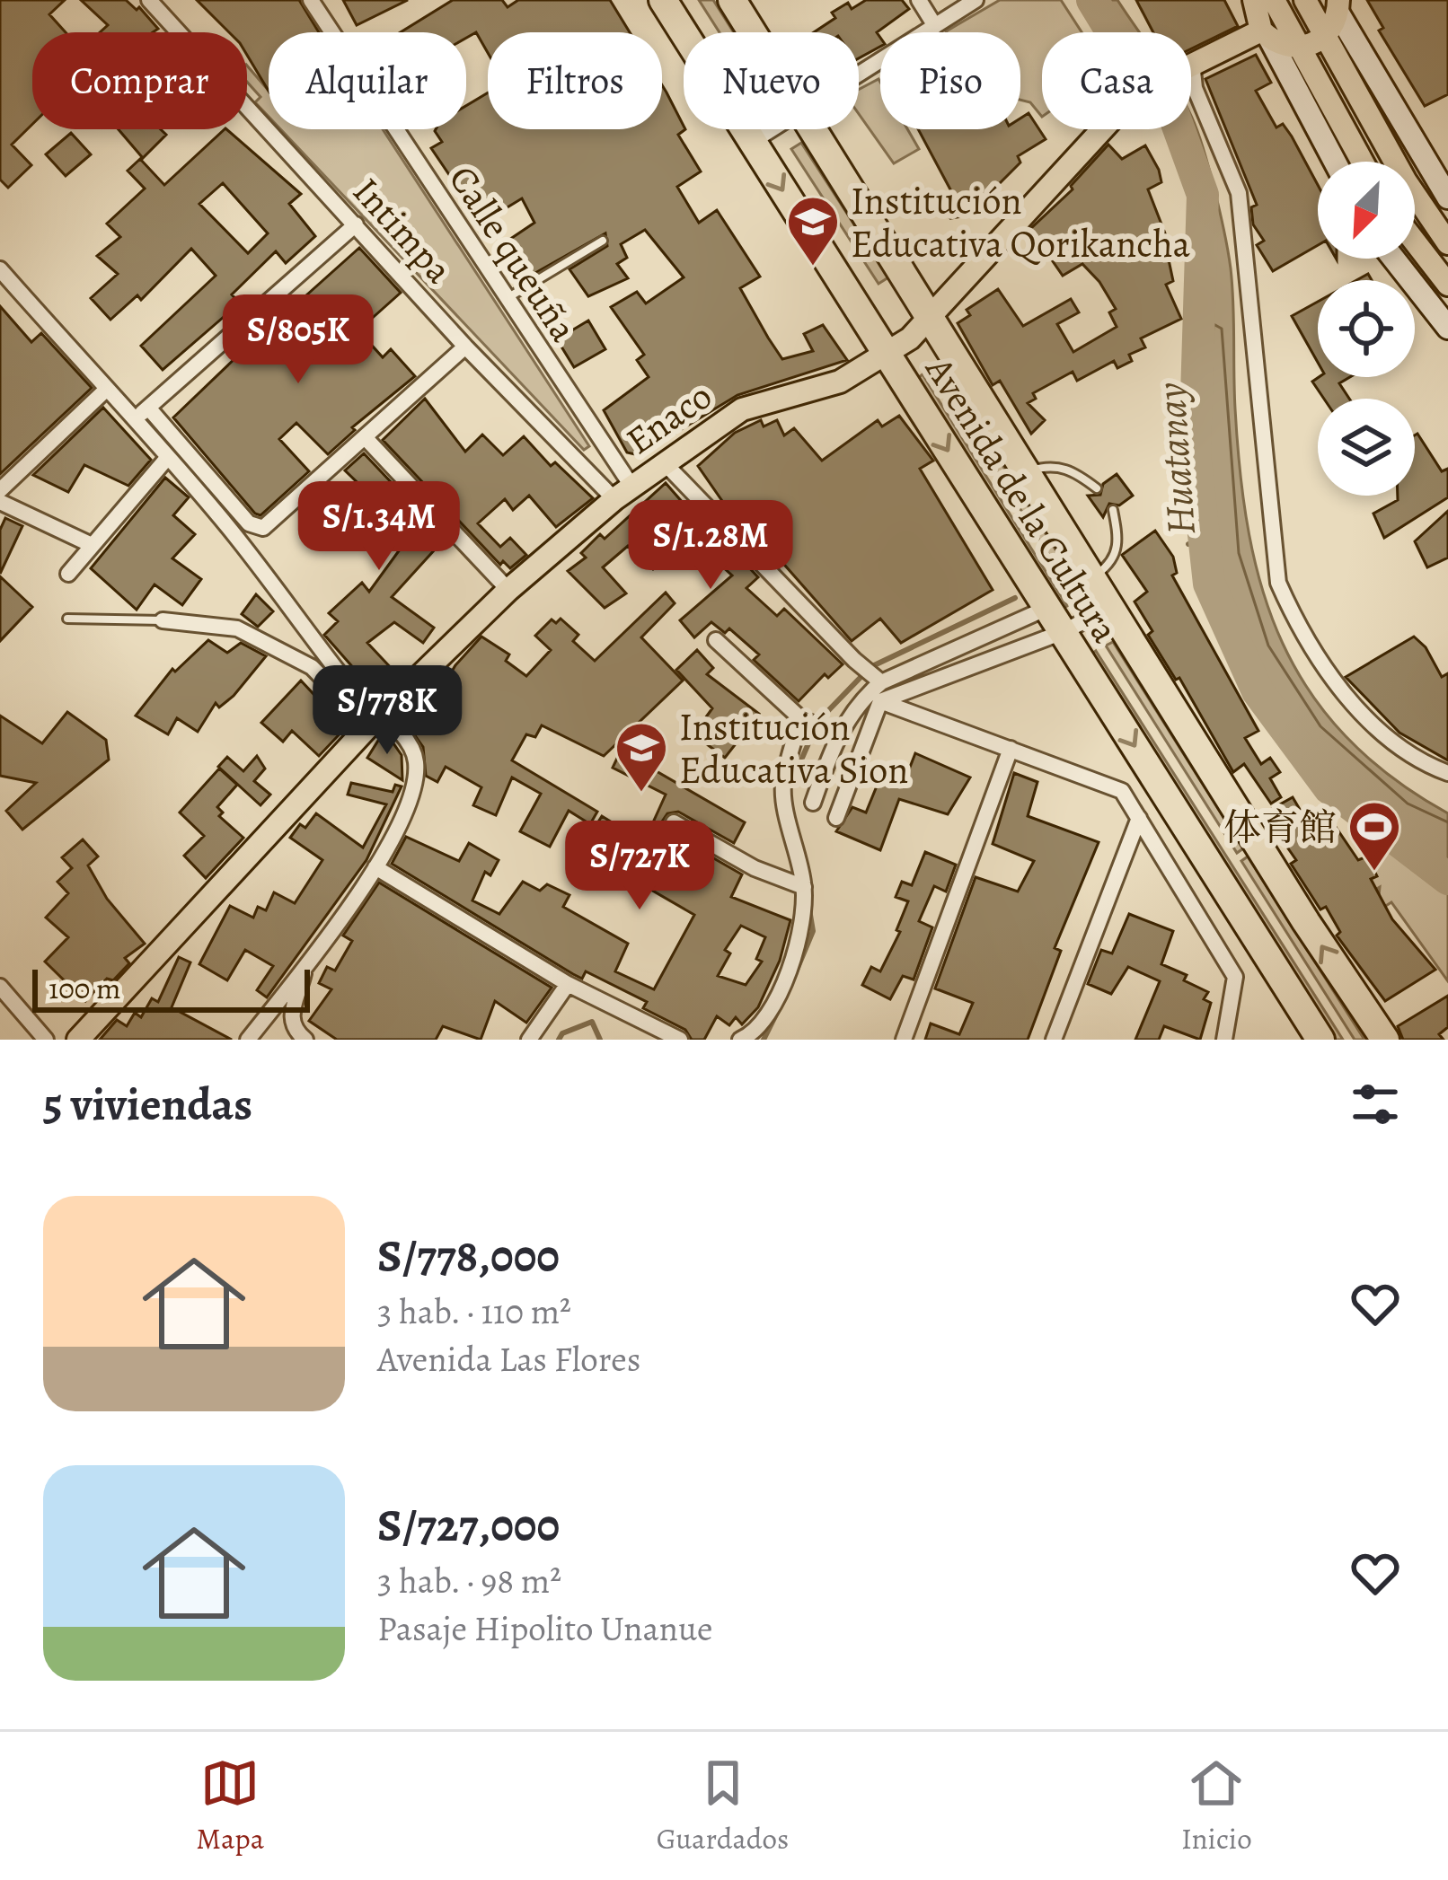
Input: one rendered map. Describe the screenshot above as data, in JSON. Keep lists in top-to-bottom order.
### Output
{
  "streets": {
    "highway": ["Avenida de la Cultura"],
    "main road": ["Enaco"],
    "street": ["Intimpa", "Calle queuña"]
  },
  "crossings": [
    ["Intimpa", "Calle queuña"],
    ["Intimpa", "Enaco"],
    ["Calle queuña", "Enaco"],
    ["Enaco", "Avenida de la Cultura"]
  ],
  "water": ["Huatanay"],
  "places": {
    "school or university": ["Institución Educativa Qorikancha", "Institución Educativa Sion"],
    "sports": ["体育館"]
  },
  "scale_bar": "100 m",
  "north": "bottom left",
  "page": {
    "chip": [
      "Comprar",
      "Alquilar",
      "Filtros",
      "Nuevo",
      "Piso",
      "Casa"
    ],
    "price": [
      "S/805K",
      "S/1.34M",
      "S/1.28M",
      "S/778K",
      "S/727K"
    ],
    "scale": "100 m",
    "heading": "5 viviendas",
    "list": [
      {
        "name": "S/778,000",
        "note": "3 hab. · 110 m² · Avenida Las Flores"
      },
      {
        "name": "S/727,000",
        "note": "3 hab. · 98 m² · Pasaje Hipolito Unanue"
      }
    ],
    "tabs": ["Mapa", "Guardados", "Inicio"]
  }
}
